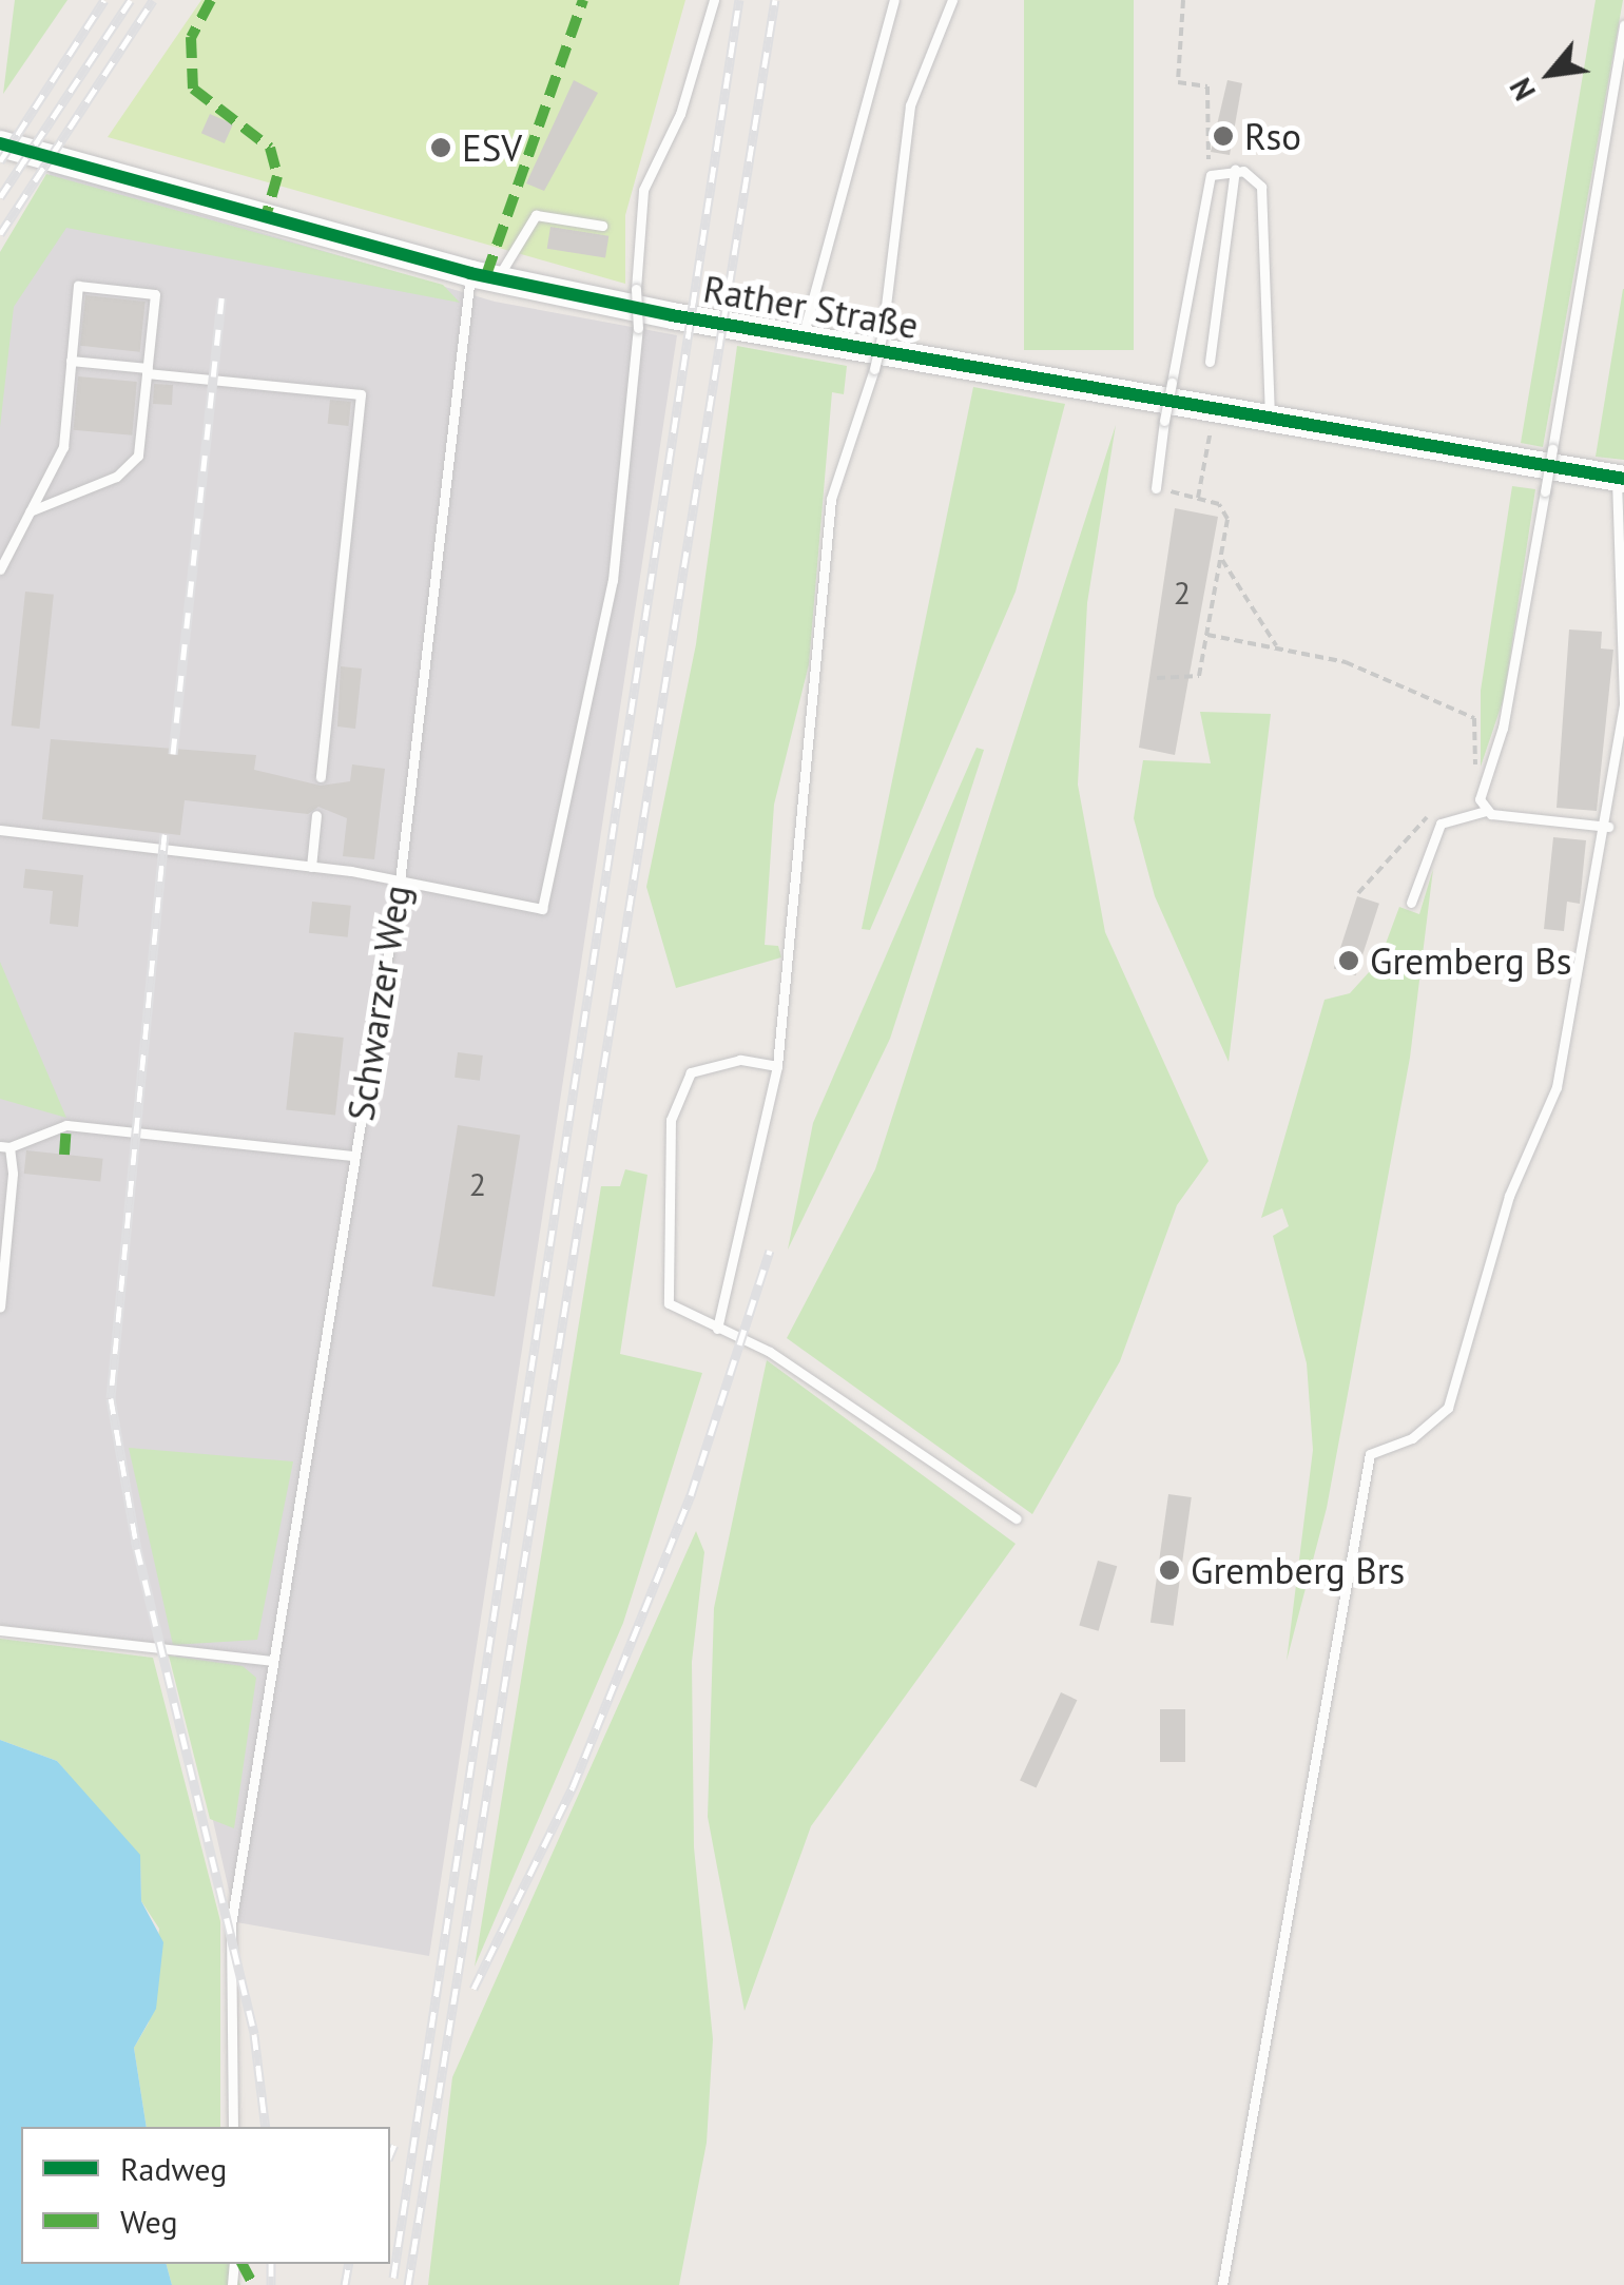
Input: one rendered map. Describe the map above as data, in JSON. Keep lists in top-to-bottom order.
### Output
{
  "streets": {
    "street": ["Rather Straße"],
    "lane": ["Schwarzer Weg"]
  },
  "crossings": [
    ["Rather Straße", "Schwarzer Weg"]
  ],
  "places": [
    "Rso",
    "ESV",
    "Gremberg Bs",
    "Gremberg Brs"
  ],
  "house_numbers": ["2", "2"],
  "legend": ["Radweg", "Weg"],
  "north": "bottom left"
}
